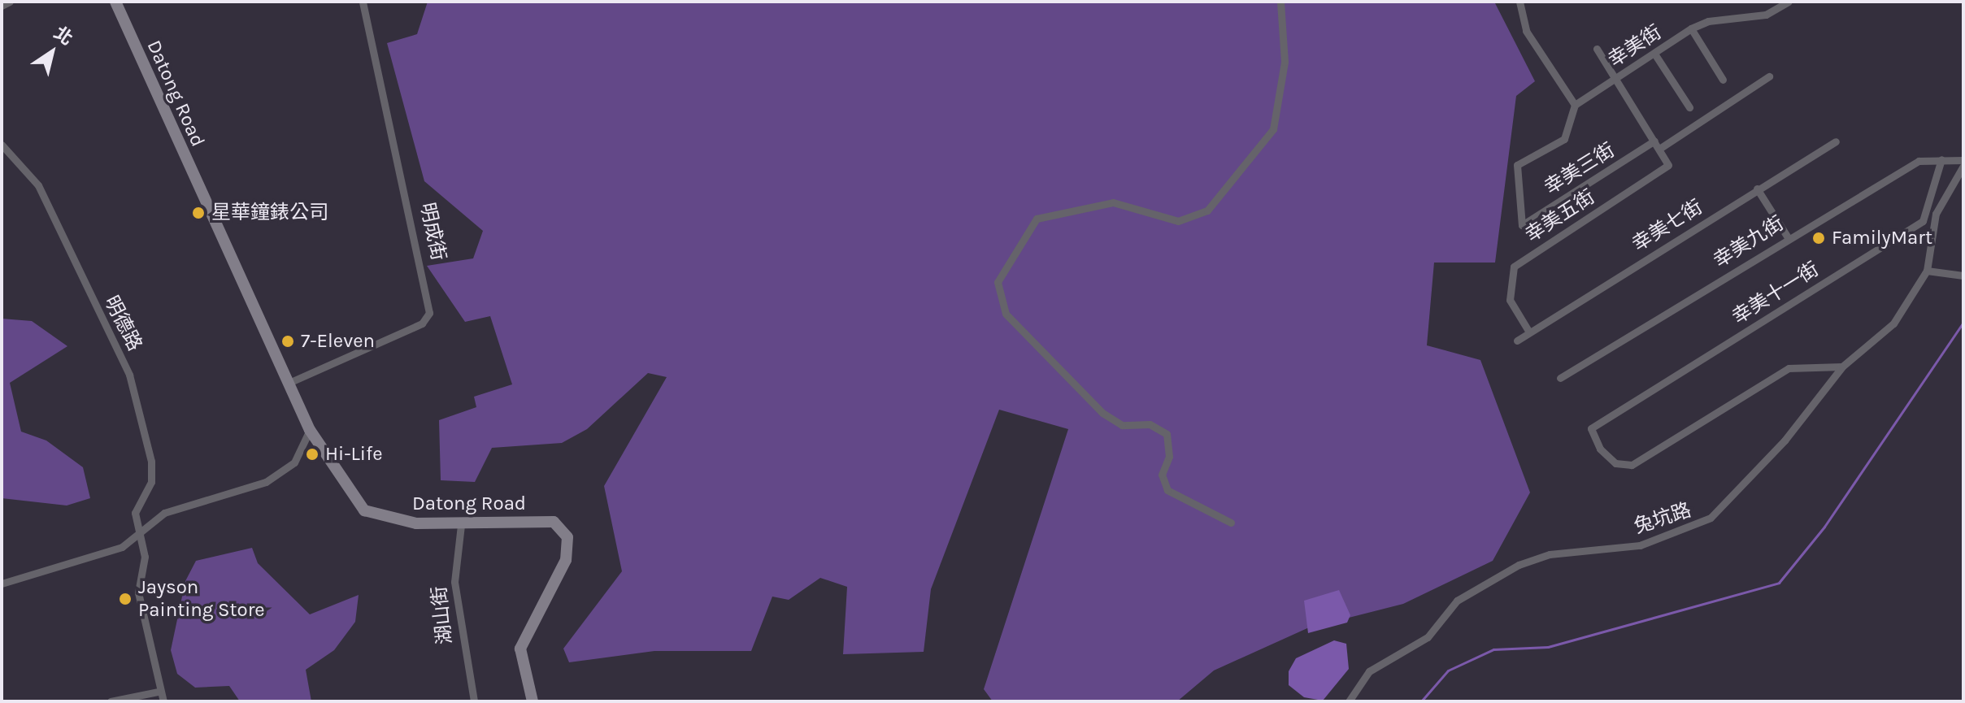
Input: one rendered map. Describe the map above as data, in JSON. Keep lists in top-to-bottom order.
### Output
{
  "streets": {
    "street": [
      "幸美街",
      "Datong Road",
      "幸美三街",
      "幸美五街",
      "幸美七街",
      "明成街",
      "幸美九街",
      "幸美十一街",
      "明德路",
      "兔坑路",
      "湖山街"
    ]
  },
  "crossings": [
    ["幸美街", "幸美三街"],
    ["Datong Road", "明成街"],
    ["Datong Road", "湖山街"],
    ["幸美五街", "幸美七街"],
    ["幸美九街", "幸美十一街"],
    ["幸美十一街", "兔坑路"]
  ],
  "places": [
    "星華鐘錶公司",
    "FamilyMart",
    "7-Eleven",
    "Hi-Life",
    "Jayson Painting Store"
  ],
  "north": "top right"
}
